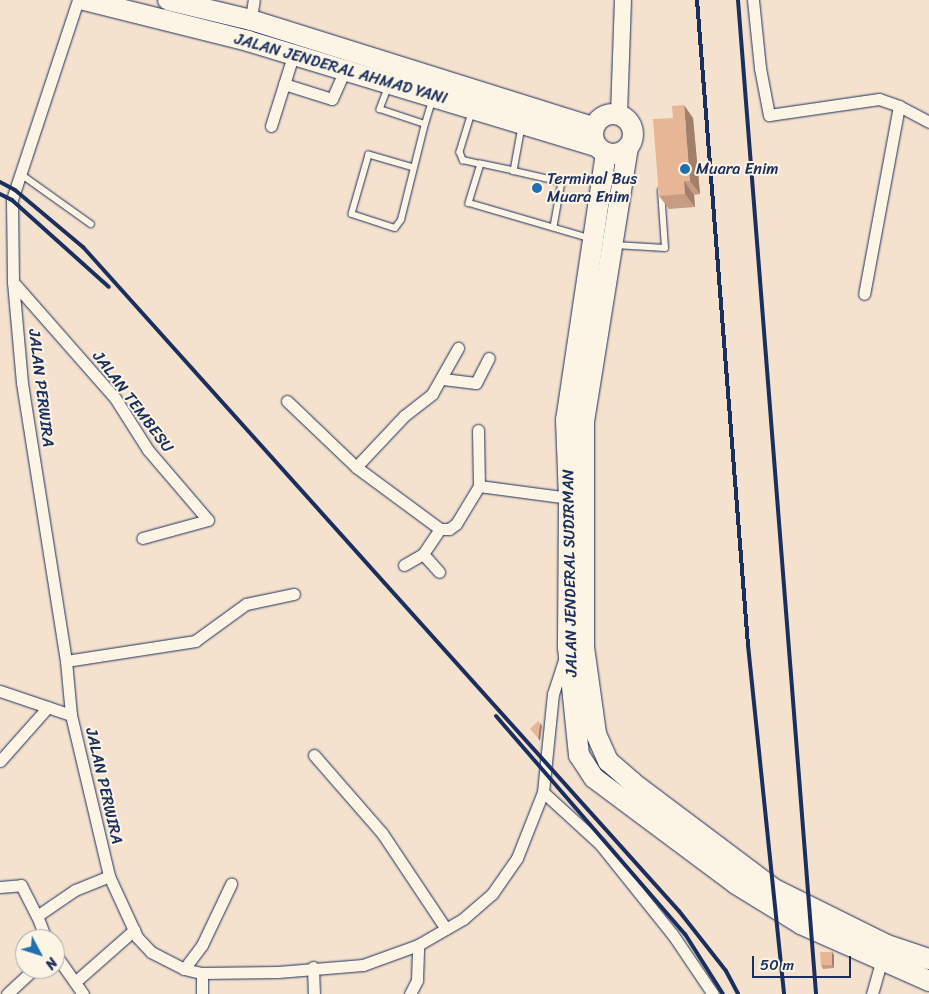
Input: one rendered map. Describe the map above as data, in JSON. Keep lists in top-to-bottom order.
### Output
{
  "streets": {
    "highway": ["JALAN JENDERAL AHMAD YANI", "JALAN JENDERAL SUDIRMAN"],
    "street": ["JALAN PERWIRA", "JALAN TEMBESU"]
  },
  "crossings": [
    ["JALAN JENDERAL AHMAD YANI", "JALAN JENDERAL SUDIRMAN"],
    ["JALAN PERWIRA", "JALAN TEMBESU"],
    ["JALAN PERWIRA", "JALAN JENDERAL SUDIRMAN"]
  ],
  "places": ["Muara Enim", "Terminal Bus Muara Enim"],
  "scale_bar": "50 m",
  "north": "bottom right"
}
